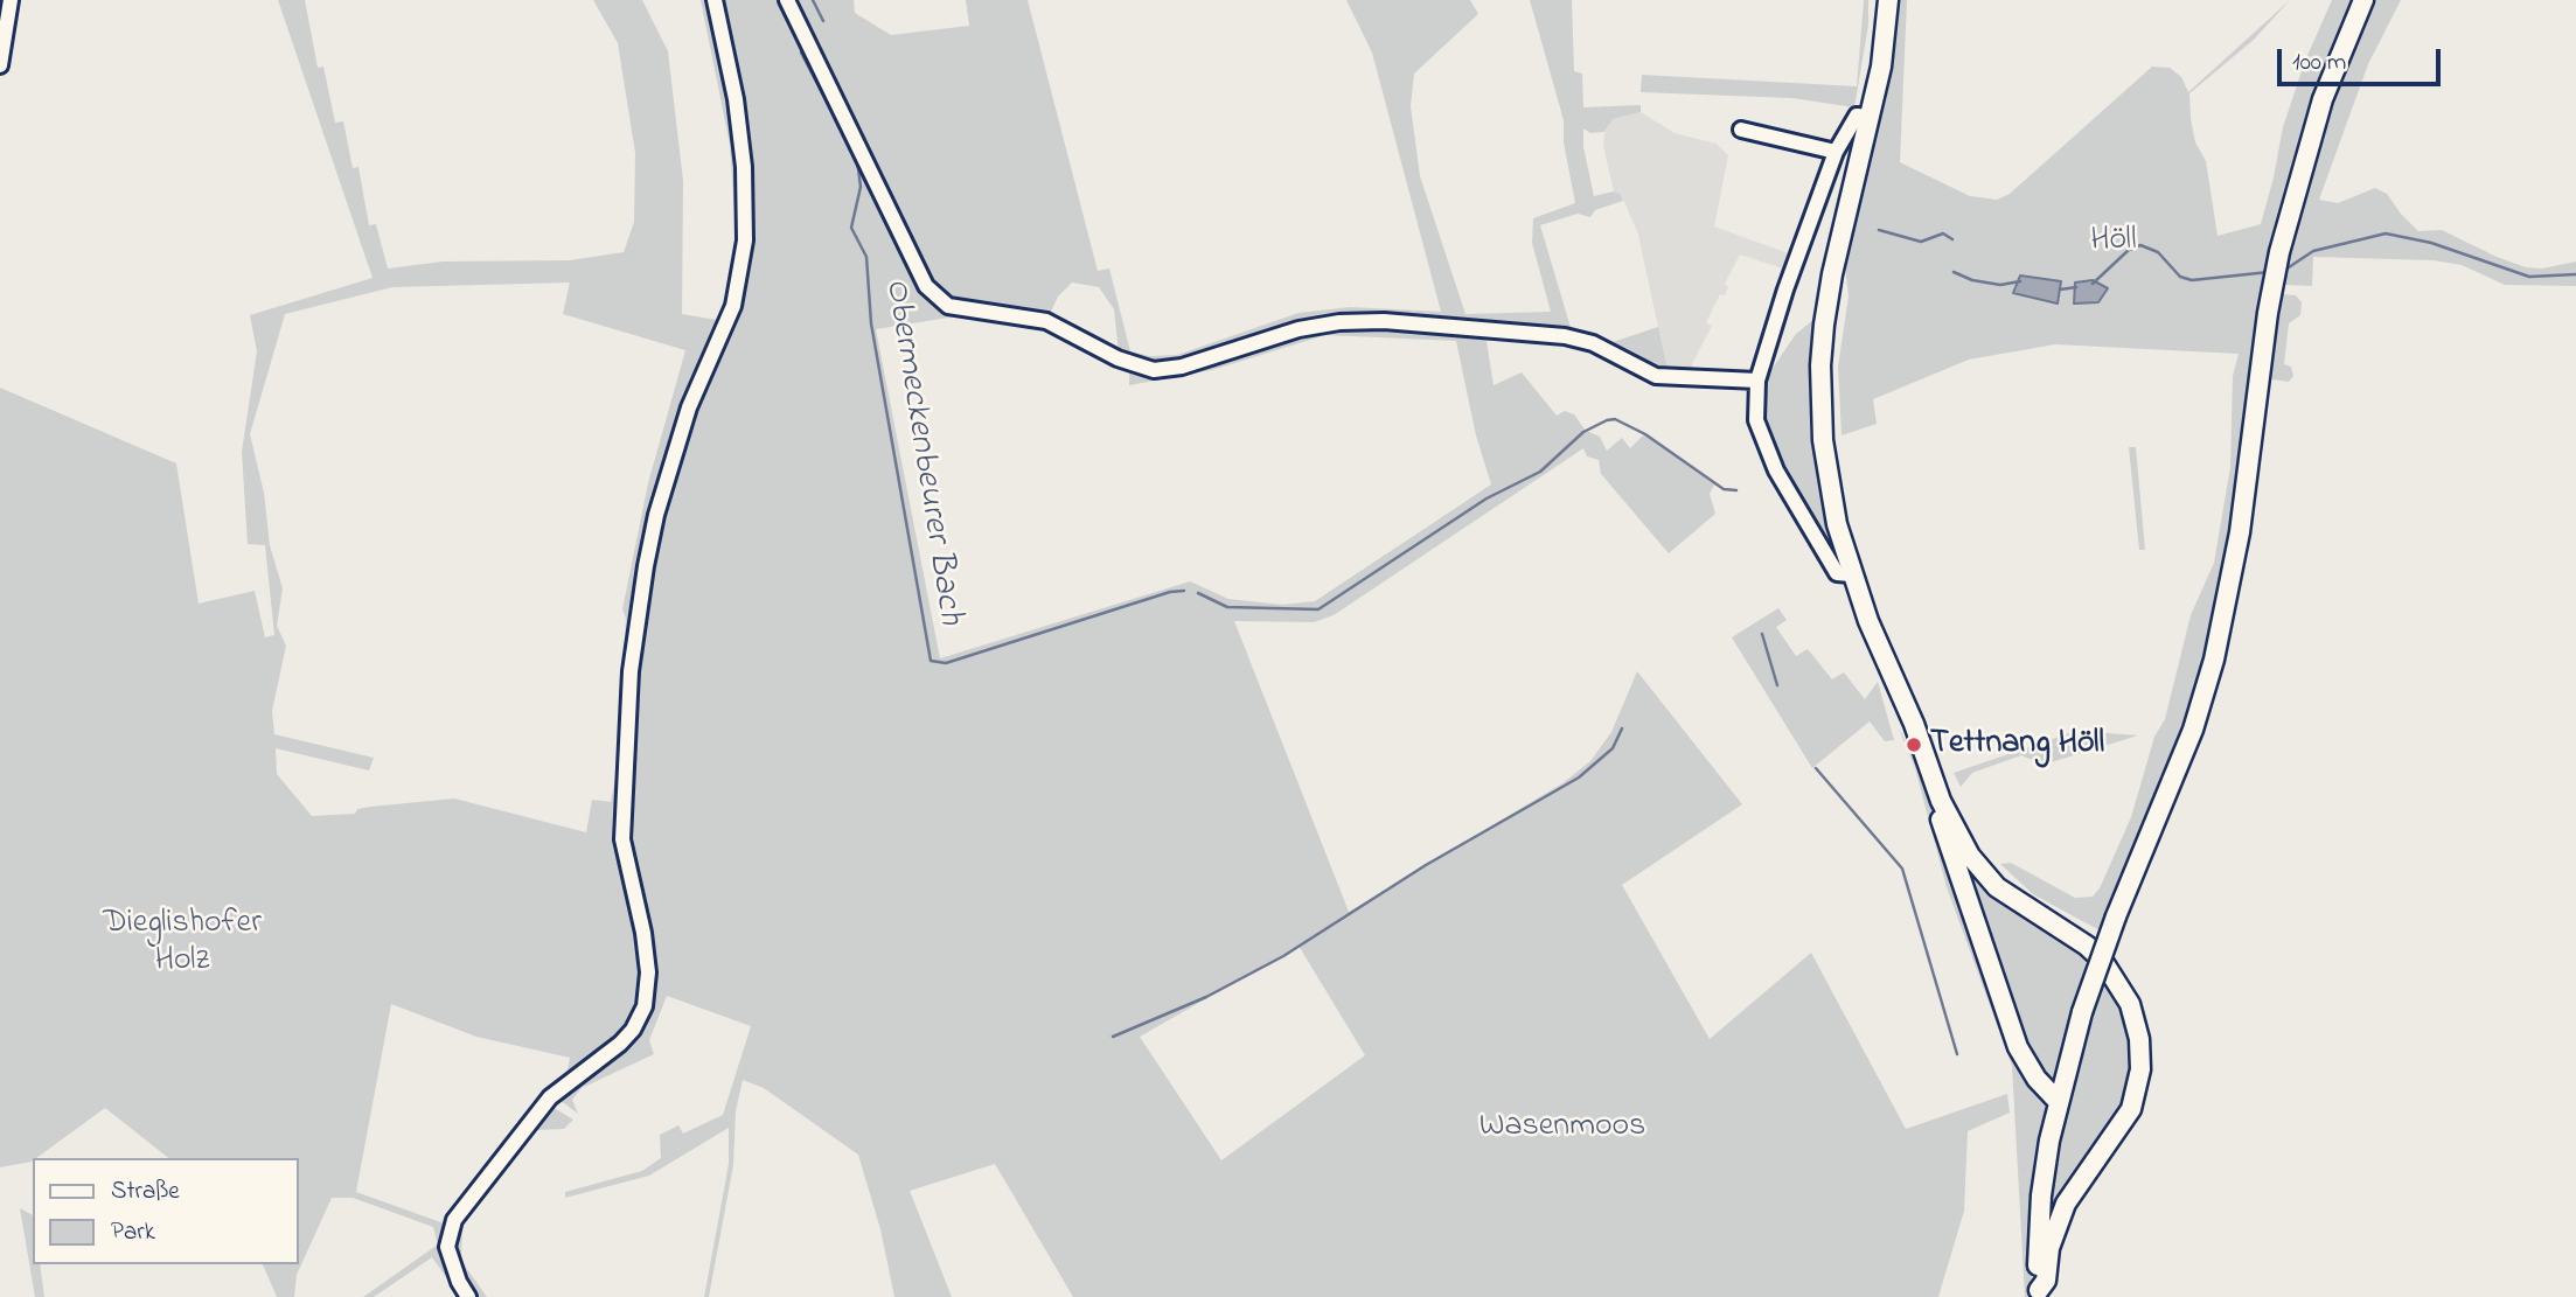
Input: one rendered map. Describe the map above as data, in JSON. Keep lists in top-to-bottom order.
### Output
{
  "water": ["Obermeckenbeurer Bach"],
  "parks": ["Höll", "Dieglishofer Holz", "Wasenmoos"],
  "places": ["Tettnang Höll"],
  "legend": ["Straße", "Park"],
  "scale_bar": "100 m"
}
